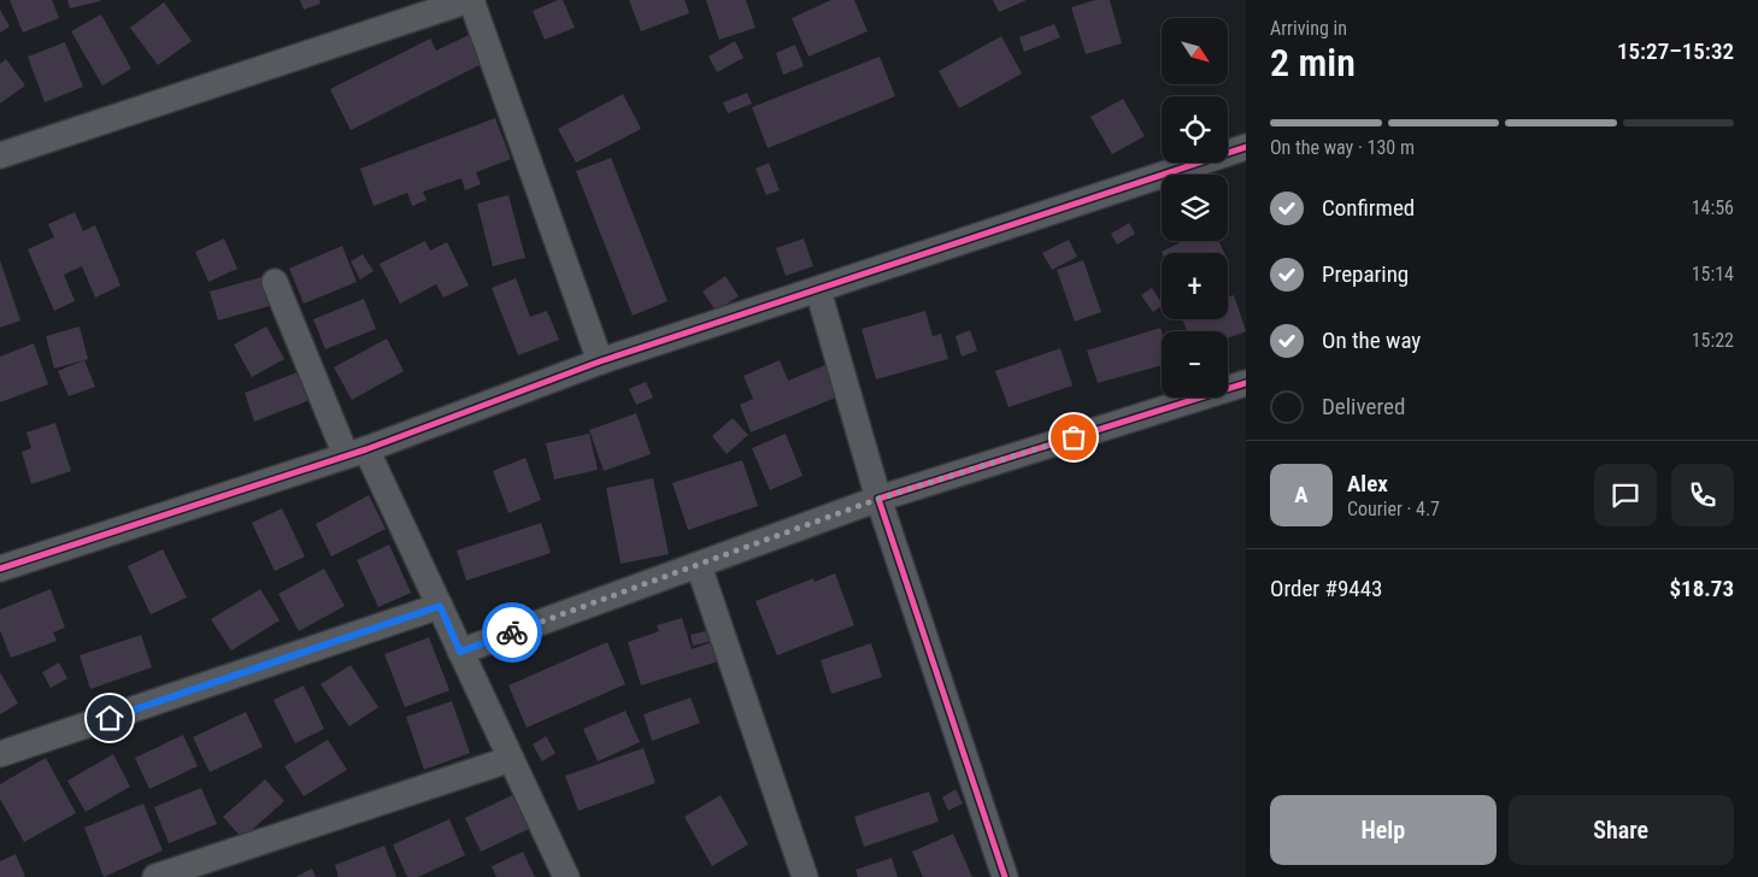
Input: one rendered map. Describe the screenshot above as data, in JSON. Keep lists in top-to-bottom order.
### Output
{
  "north": "bottom right",
  "page": {
    "heading": ["2 min", "Arriving in", "15:27–15:32"],
    "panel": [
      "Alex",
      "Courier · 4.7",
      "Order #9443",
      "$18.73"
    ],
    "map_buttons": ["+", "−"],
    "bar": "On the way · 130 m",
    "list": [
      ["Confirmed", "14:56"],
      ["Preparing", "15:14"],
      ["On the way", "15:22"],
      "Delivered"
    ],
    "round": "A",
    "buttons": ["Help", "Share"]
  }
}
